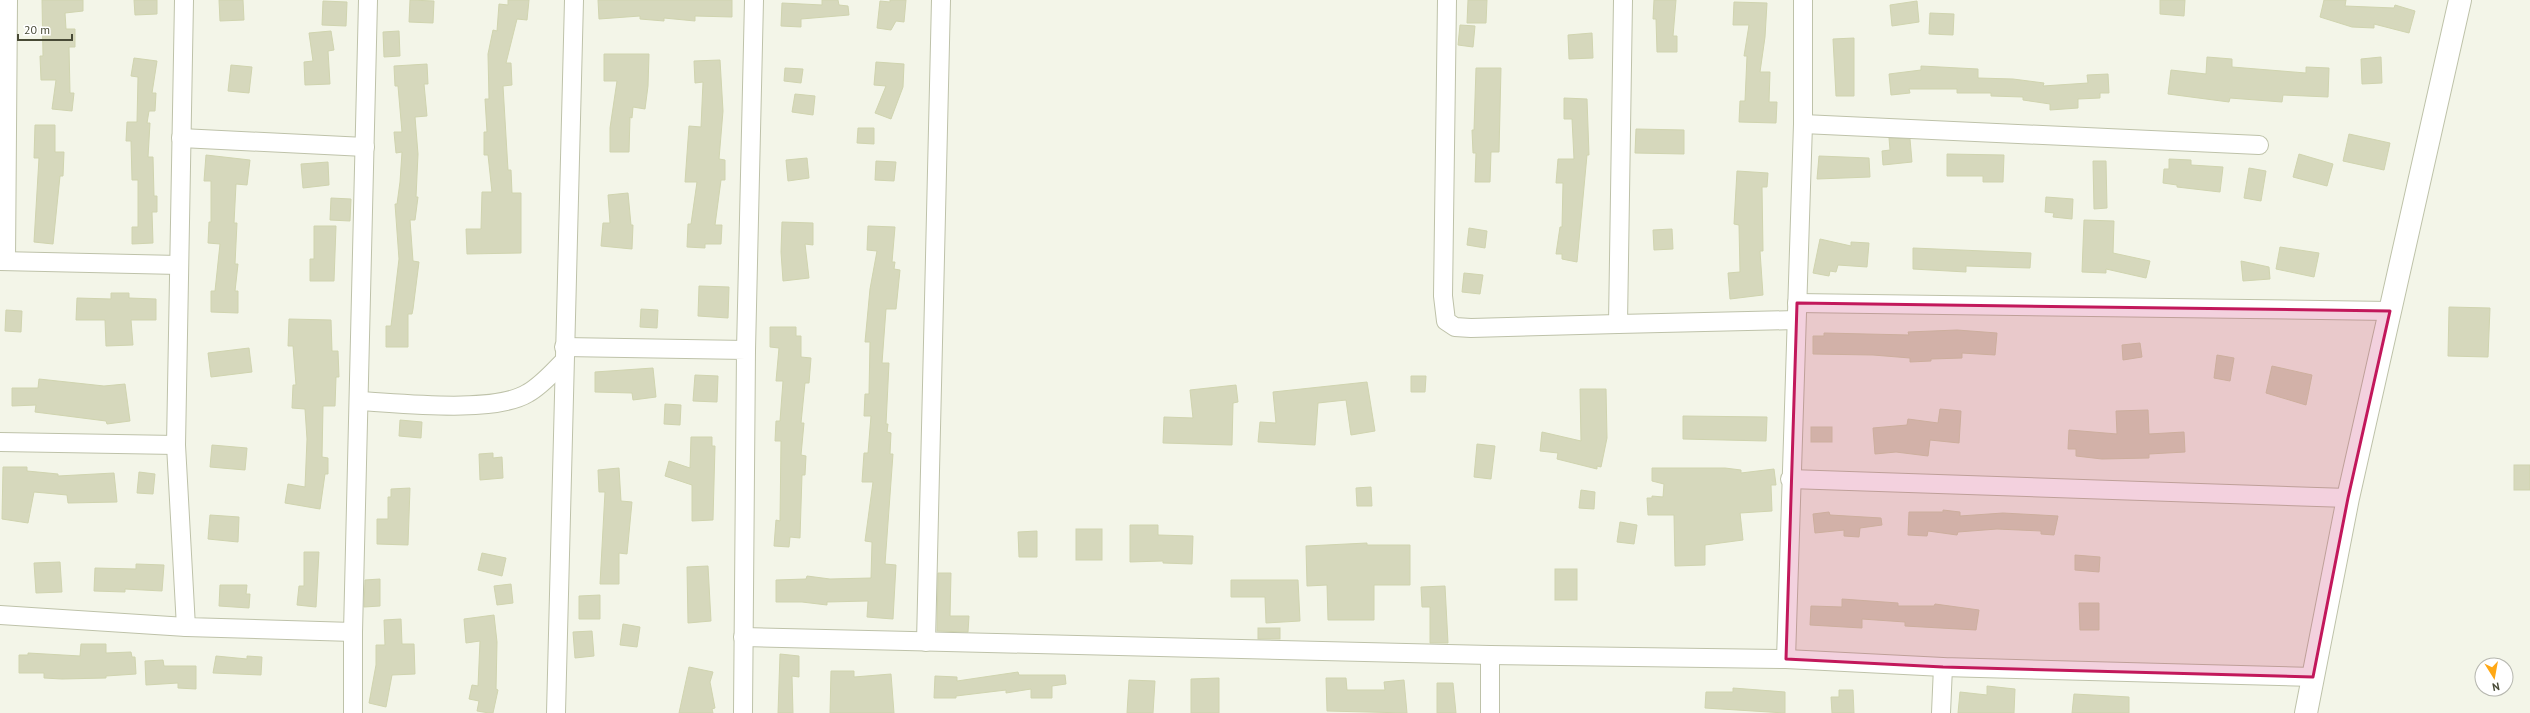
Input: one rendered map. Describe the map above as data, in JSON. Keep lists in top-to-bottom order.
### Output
{
  "scale_bar": "20 m",
  "north": "bottom"
}
